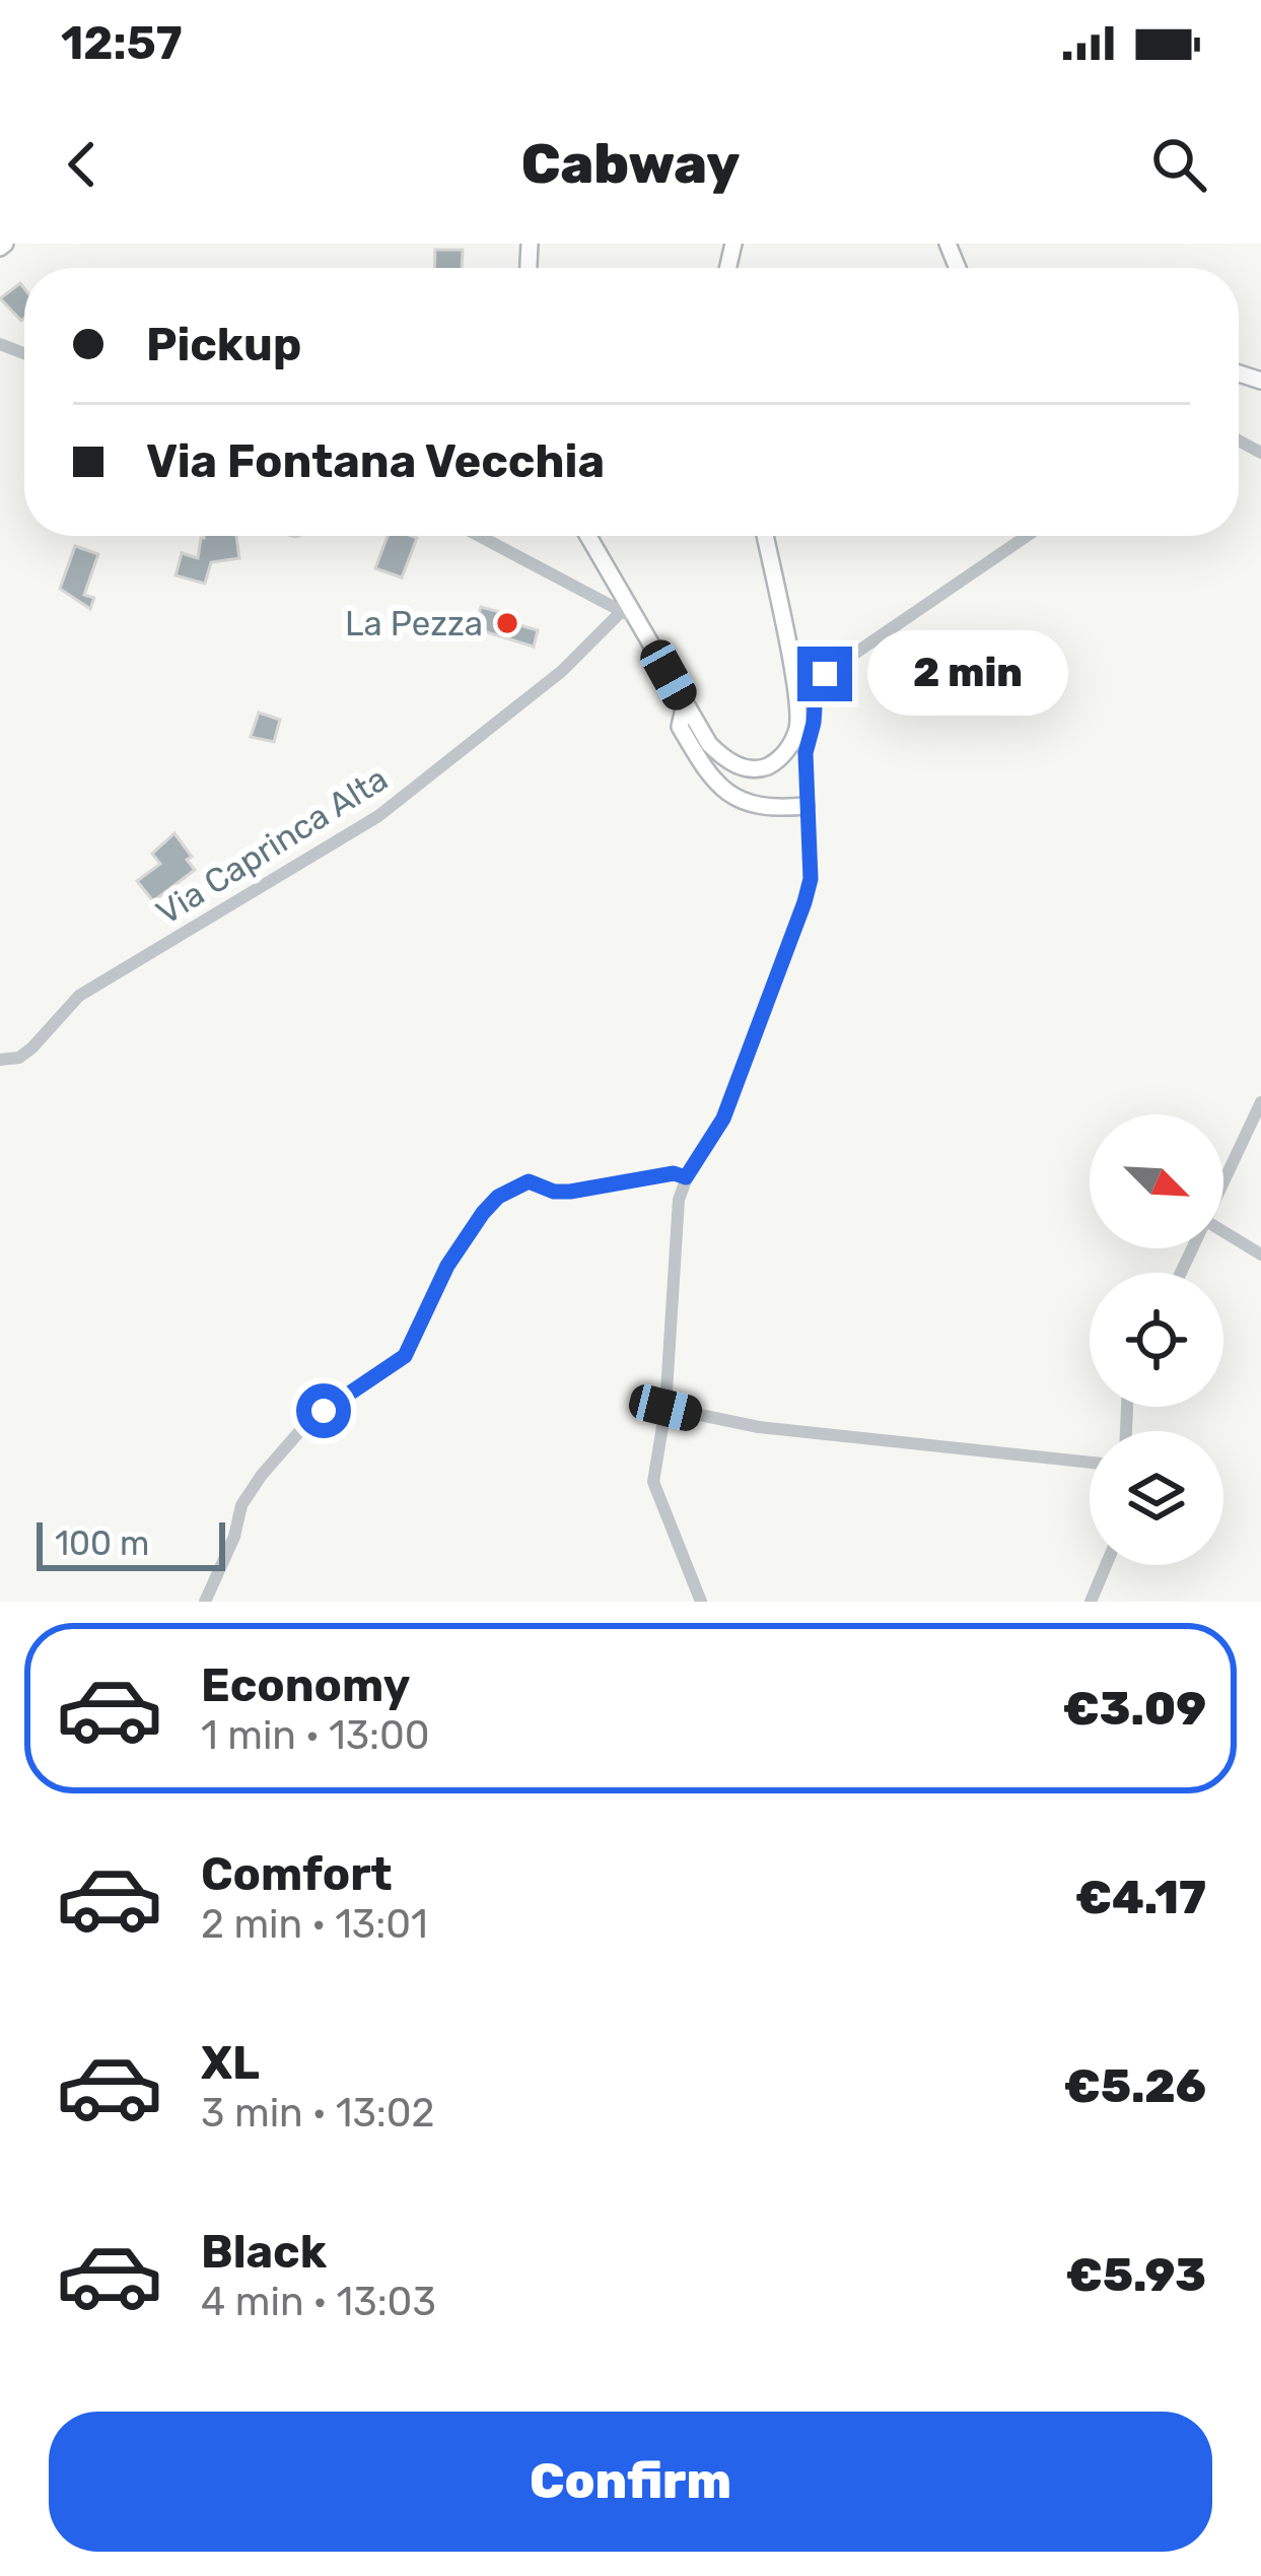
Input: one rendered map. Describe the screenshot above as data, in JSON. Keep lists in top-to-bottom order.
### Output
{
  "streets": {
    "street": ["Via Caprinca Alta"]
  },
  "places": ["La Pezza"],
  "scale_bar": "100 m",
  "north": "bottom right",
  "page": {
    "status": "12:57",
    "header": "Cabway",
    "banner": ["Pickup", "Via Fontana Vecchia"],
    "bubble": "2 min",
    "scale": "100 m",
    "list": [
      {
        "name": "Economy",
        "note": "1 min · 13:00",
        "value": "€3.09"
      },
      {
        "name": "Comfort",
        "note": "2 min · 13:01",
        "value": "€4.17"
      },
      {
        "name": "XL",
        "note": "3 min · 13:02",
        "value": "€5.26"
      },
      {
        "name": "Black",
        "note": "4 min · 13:03",
        "value": "€5.93"
      }
    ],
    "buttons": "Confirm"
  }
}
